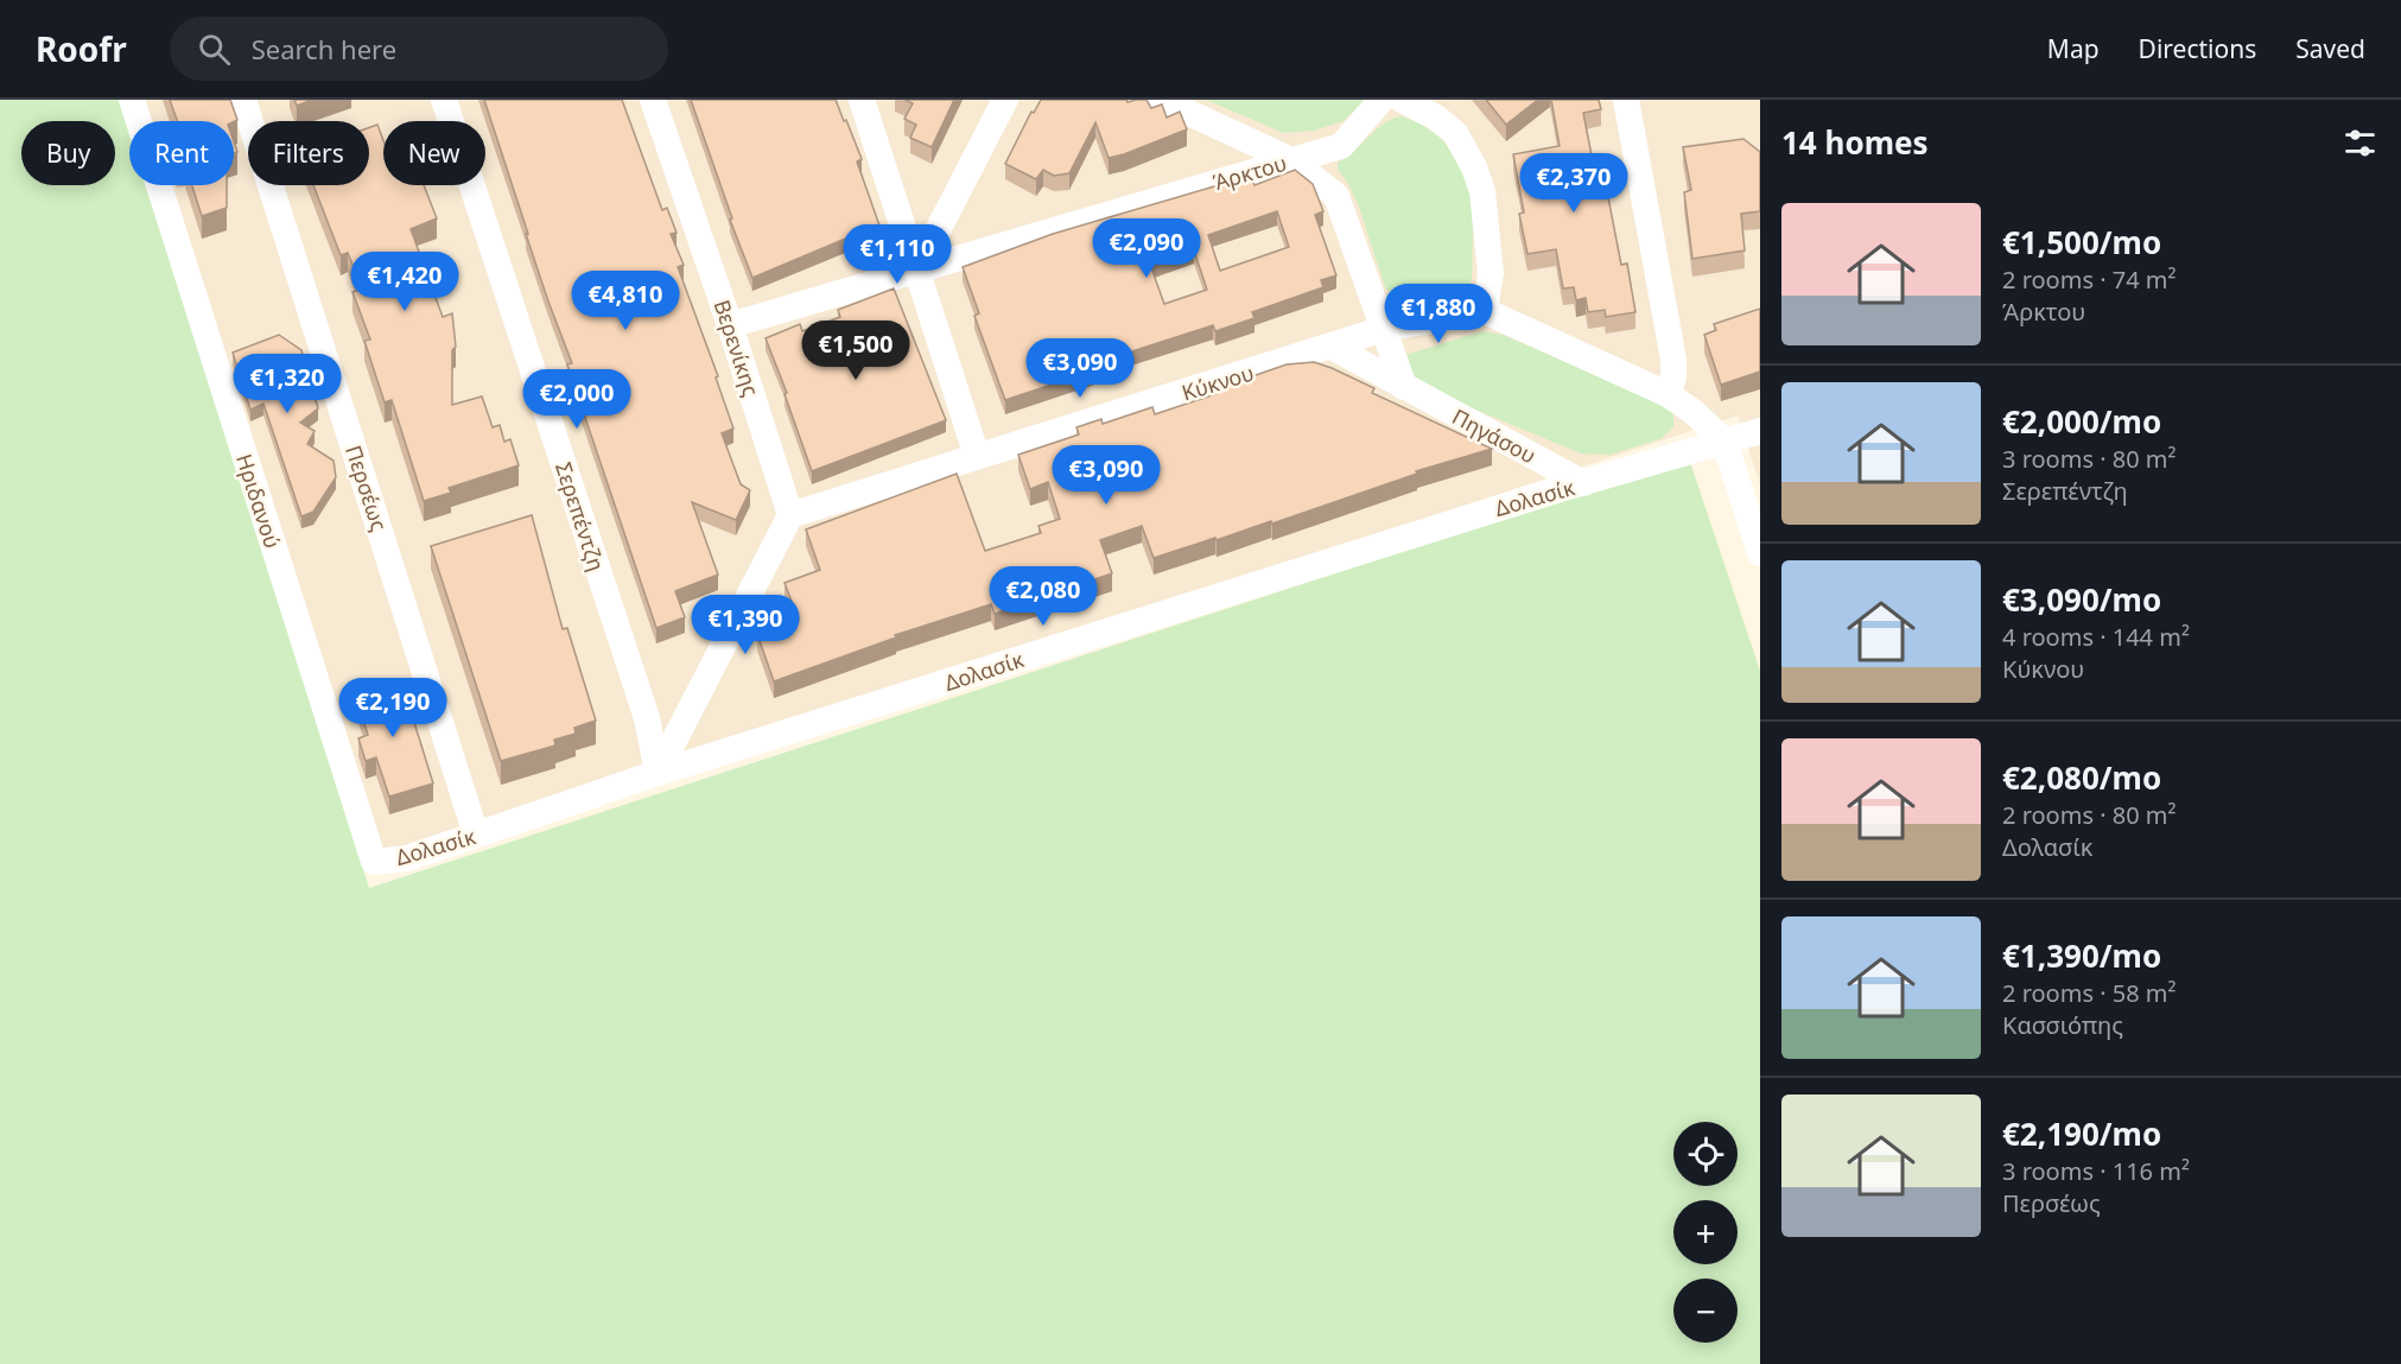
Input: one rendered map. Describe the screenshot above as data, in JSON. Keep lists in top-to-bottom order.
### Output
{
  "streets": {
    "street": [
      "Άρκτου",
      "Βερενίκης",
      "Κύκνου",
      "Πηγάσου",
      "Περσέως",
      "Δολασίκ",
      "Ηριδανού",
      "Σερεπέντζη"
    ]
  },
  "crossings": [
    ["Άρκτου", "Βερενίκης"],
    ["Βερενίκης", "Κύκνου"],
    ["Κύκνου", "Πηγάσου"],
    ["Πηγάσου", "Δολασίκ"],
    ["Περσέως", "Δολασίκ"],
    ["Δολασίκ", "Ηριδανού"],
    ["Δολασίκ", "Σερεπέντζη"]
  ],
  "page": {
    "header": "Roofr",
    "search": "Search here",
    "nav": ["Map", "Directions", "Saved"],
    "heading": "14 homes",
    "chip": [
      "Buy",
      "Rent",
      "Filters",
      "New"
    ],
    "price": [
      "€2,370",
      "€2,090",
      "€1,110",
      "€1,420",
      "€4,810",
      "€1,880",
      "€1,500",
      "€3,090",
      "€1,320",
      "€2,000",
      "€3,090",
      "€2,080",
      "€1,390",
      "€2,190"
    ],
    "list": [
      {
        "name": "€1,500/mo",
        "note": "2 rooms · 74 m² · Άρκτου"
      },
      {
        "name": "€2,000/mo",
        "note": "3 rooms · 80 m² · Σερεπέντζη"
      },
      {
        "name": "€3,090/mo",
        "note": "4 rooms · 144 m² · Κύκνου"
      },
      {
        "name": "€2,080/mo",
        "note": "2 rooms · 80 m² · Δολασίκ"
      },
      {
        "name": "€1,390/mo",
        "note": "2 rooms · 58 m² · Κασσιόπης"
      },
      {
        "name": "€2,190/mo",
        "note": "3 rooms · 116 m² · Περσέως"
      }
    ],
    "map_buttons": ["+", "−"]
  }
}
